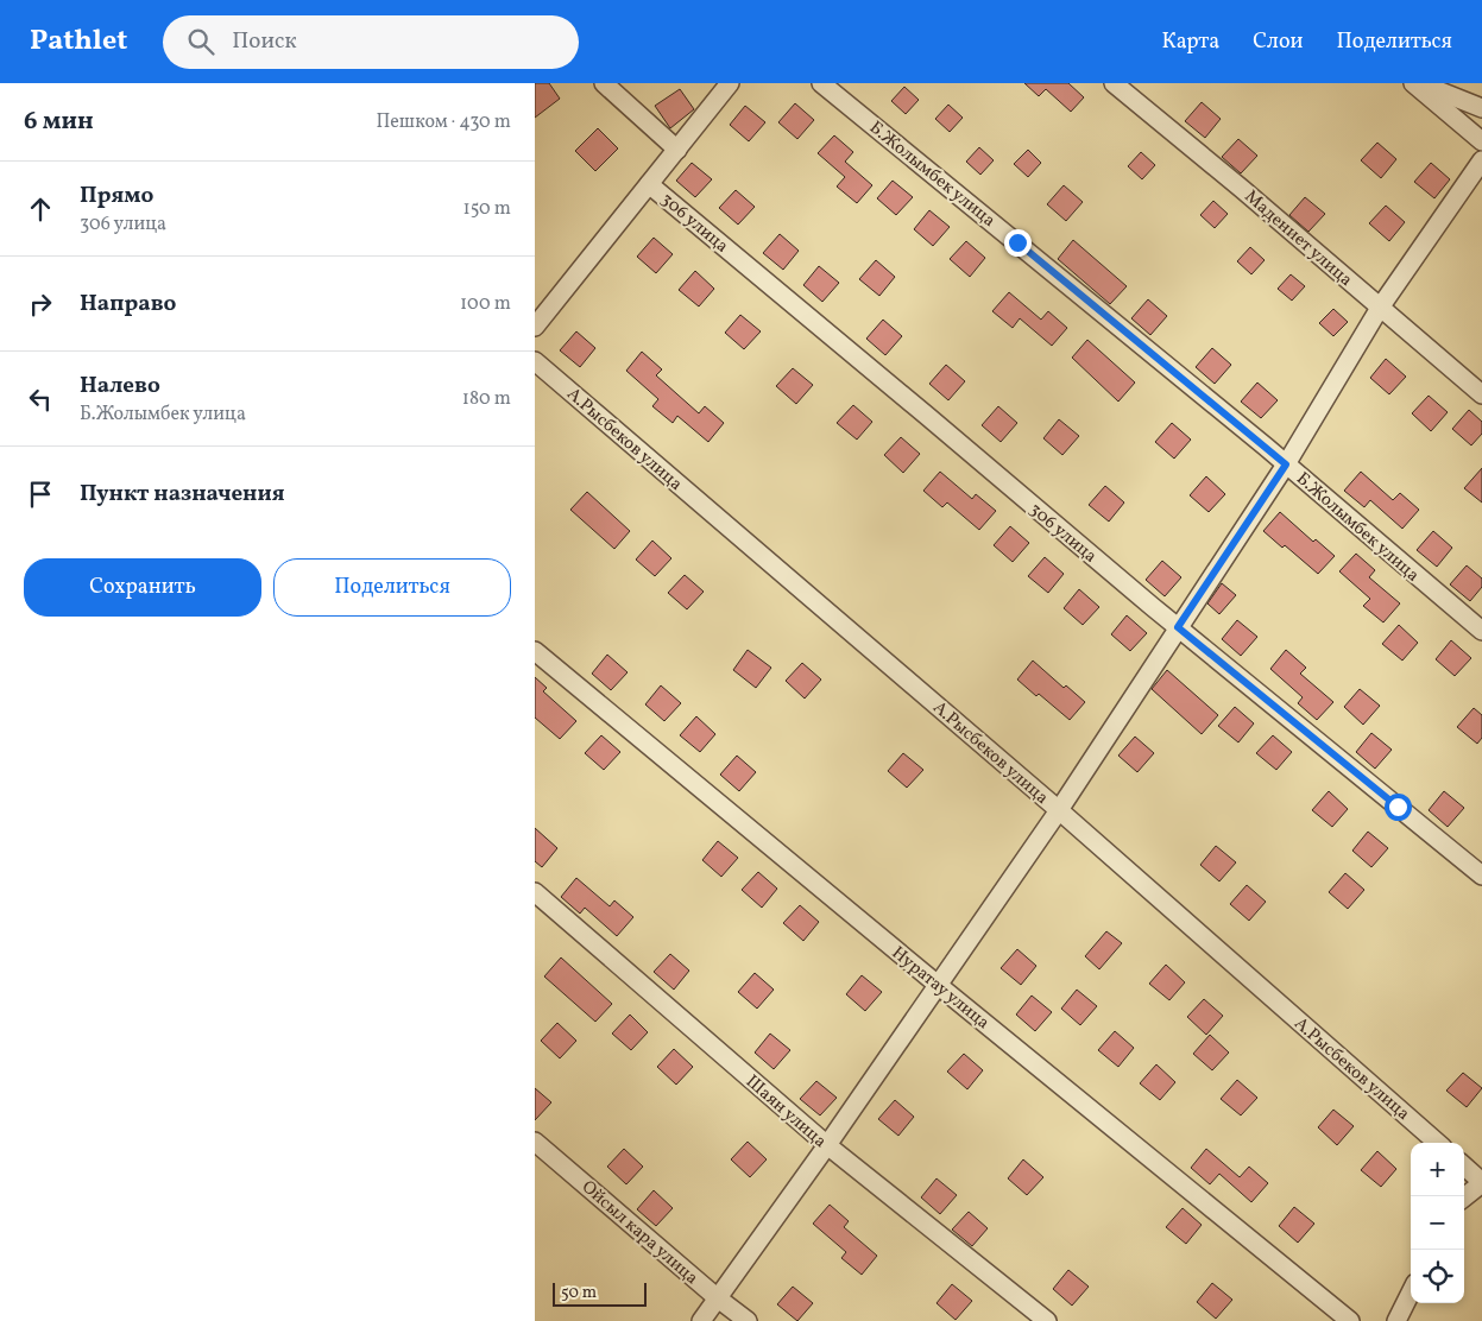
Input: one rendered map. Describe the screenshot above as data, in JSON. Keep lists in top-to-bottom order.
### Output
{
  "streets": {
    "street": [
      "Б.Жолымбек улица",
      "306 улица",
      "Мадениет улица",
      "А.Рысбеков улица",
      "Нуратау улица",
      "Шаян улица",
      "Ойсыл кара улица"
    ]
  },
  "scale_bar": "50 m",
  "page": {
    "header": "Pathlet",
    "search": "Поиск",
    "nav": ["Карта", "Слои", "Поделиться"],
    "heading": ["6 мин", "Пешком · 430 m"],
    "list": [
      ["Прямо", "306 улица", "150 m"],
      ["Направо", "100 m"],
      ["Налево", "Б.Жолымбек улица", "180 m"],
      "Пункт назначения"
    ],
    "buttons": ["Сохранить", "Поделиться"],
    "map_buttons": ["+", "−"],
    "scale": "50 m"
  }
}
